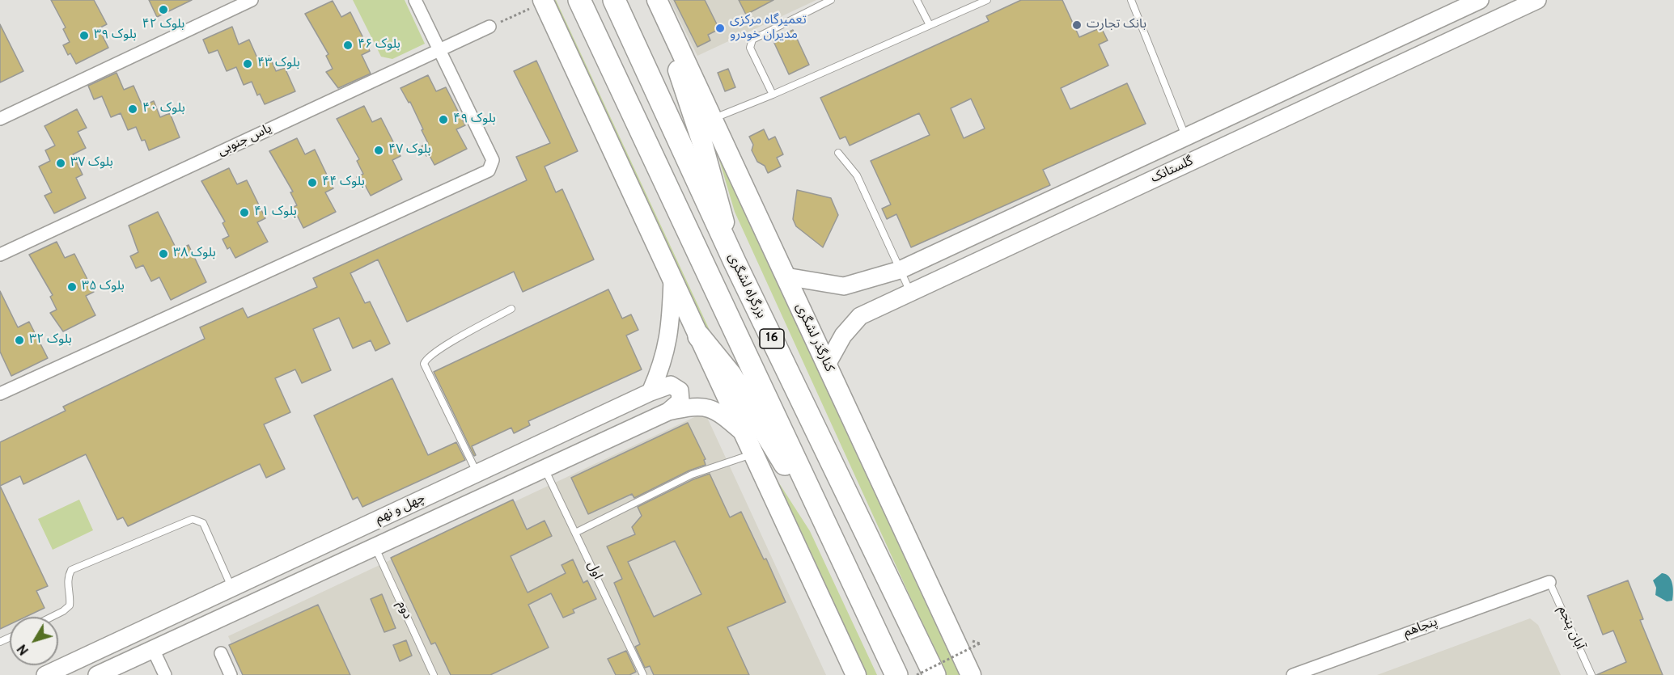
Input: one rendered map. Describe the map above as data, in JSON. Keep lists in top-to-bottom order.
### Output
{
  "streets": {
    "highway": ["بزرگراه لشگری", "16"],
    "main road": ["کنارگذر لشگری"],
    "street": [
      "یاس جنوبی",
      "گلستانک",
      "چهل و نهم",
      "پنجاهم"
    ],
    "lane": ["اول", "دوم", "آبان پنجم"]
  },
  "crossings": [
    ["گلستانک", "کنارگذر لشگری"],
    ["چهل و نهم", "اول"],
    ["چهل و نهم", "دوم"],
    ["پنجاهم", "آبان پنجم"]
  ],
  "places": [
    "بلوک ۴۲",
    "بانک تجارت",
    "تعمیرگاه مرکزی مدیران خودرو",
    "بلوک ۳۹",
    "بلوک ۴۶",
    "بلوک ۴۳",
    "بلوک ۴۰",
    "بلوک ۴۹",
    "بلوک ۴۷",
    "بلوک ۳۷",
    "بلوک ۴۴",
    "بلوک ۴۱",
    "بلوک ۳۸",
    "بلوک ۳۵",
    "بلوک ۳۲"
  ],
  "north": "bottom left"
}
